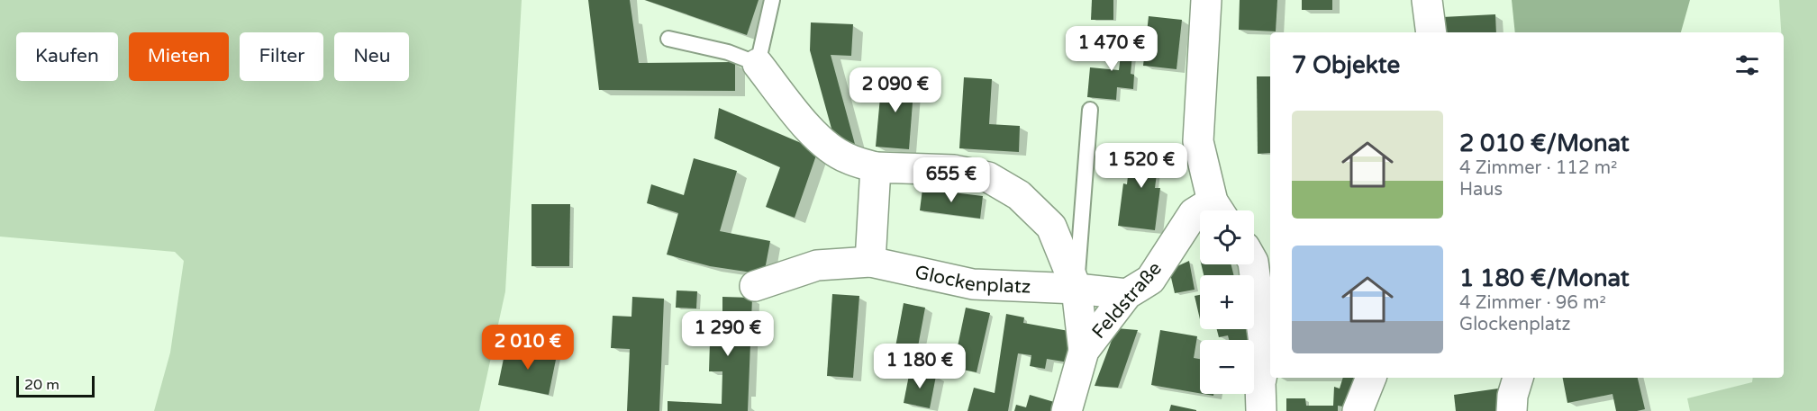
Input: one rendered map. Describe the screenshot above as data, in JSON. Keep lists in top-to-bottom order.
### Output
{
  "streets": {
    "street": ["Glockenplatz", "Feldstraße"]
  },
  "crossings": [
    ["Glockenplatz", "Feldstraße"]
  ],
  "scale_bar": "20 m",
  "page": {
    "price": [
      "1 470 €",
      "2 090 €",
      "1 520 €",
      "655 €",
      "1 290 €",
      "2 010 €",
      "1 180 €"
    ],
    "chip": [
      "Kaufen",
      "Mieten",
      "Filter",
      "Neu"
    ],
    "heading": "7 Objekte",
    "list": [
      {
        "name": "2 010 €/Monat",
        "note": "4 Zimmer · 112 m² · Haus"
      },
      {
        "name": "1 180 €/Monat",
        "note": "4 Zimmer · 96 m² · Glockenplatz"
      }
    ],
    "map_buttons": ["+", "−"],
    "scale": "20 m"
  }
}
